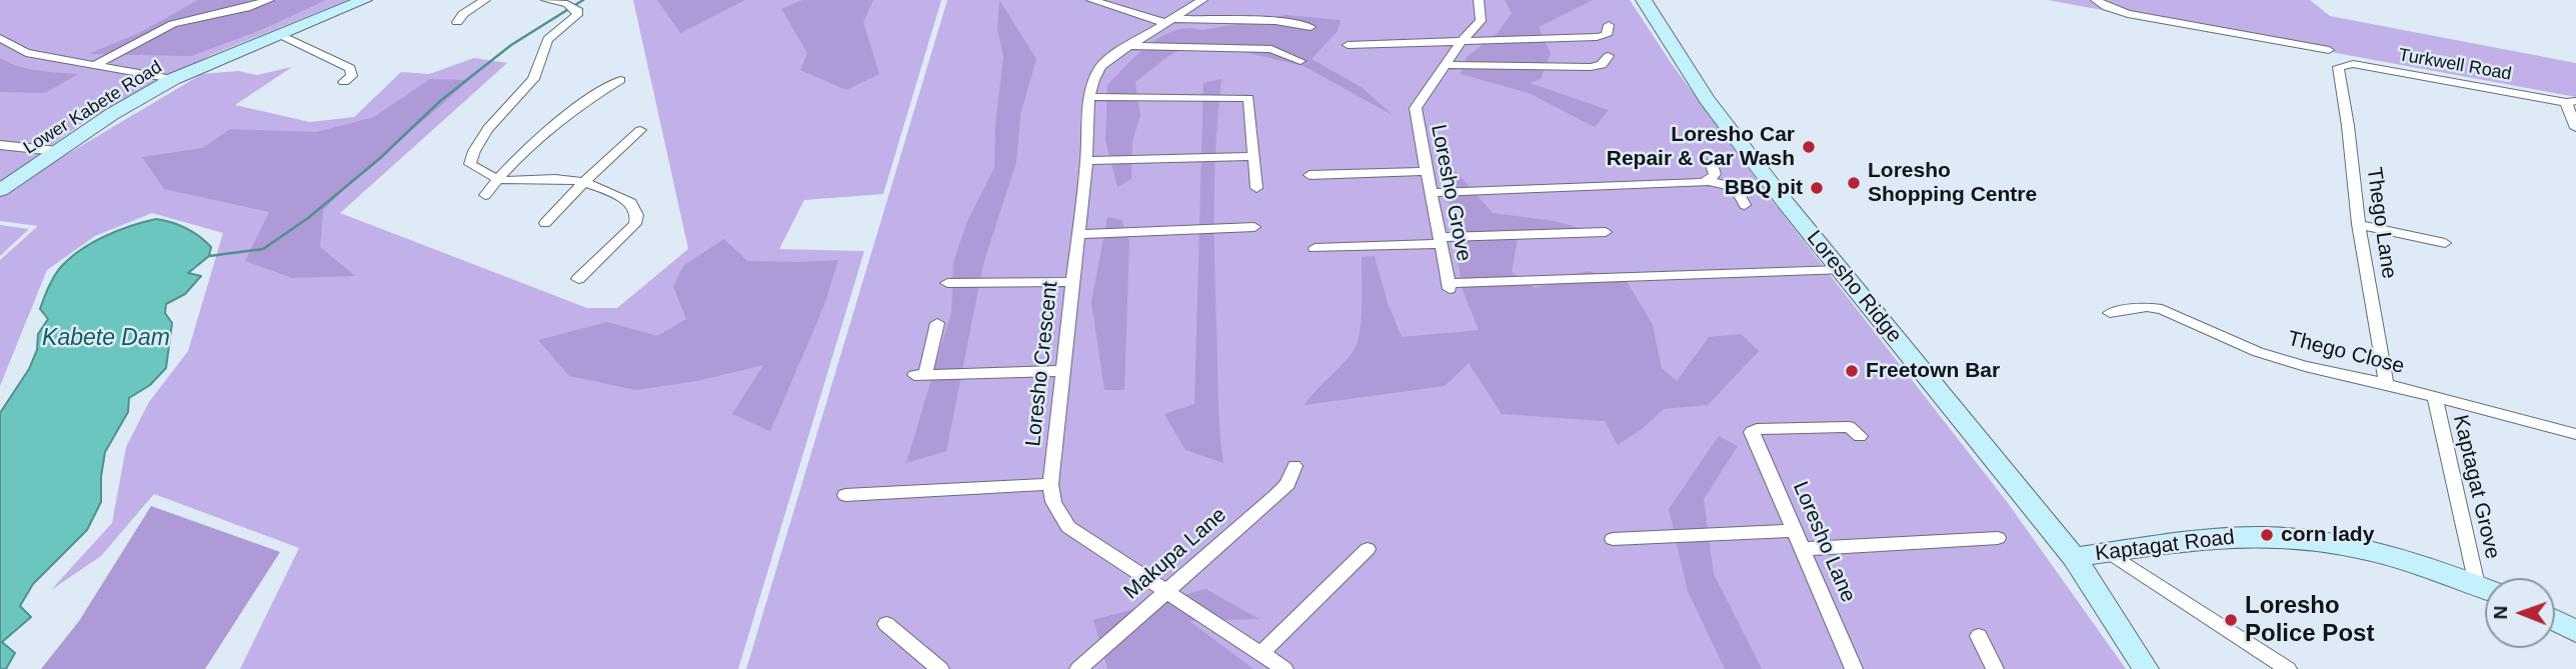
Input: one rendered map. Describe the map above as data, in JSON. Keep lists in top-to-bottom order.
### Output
{
  "streets": {
    "main road": ["Lower Kabete Road", "Loresho Ridge", "Kaptagat Road"],
    "street": [
      "Turkwell Road",
      "Loresho Grove",
      "Thego Lane",
      "Thego Close",
      "Loresho Crescent",
      "Kaptagat Grove",
      "Loresho Lane",
      "Makupa Lane"
    ]
  },
  "crossings": [
    ["Turkwell Road", "Thego Lane"],
    ["Loresho Grove", "Loresho Ridge"],
    ["Thego Lane", "Thego Close"],
    ["Loresho Ridge", "Kaptagat Road"],
    ["Thego Close", "Kaptagat Grove"],
    ["Loresho Crescent", "Makupa Lane"]
  ],
  "water": ["Kabete Dam"],
  "places": [
    "Loresho Car Repair & Car Wash",
    "Loresho Shopping Centre",
    "BBQ pit",
    "Freetown Bar",
    "corn lady",
    "Loresho Police Post"
  ],
  "north": "left"
}
